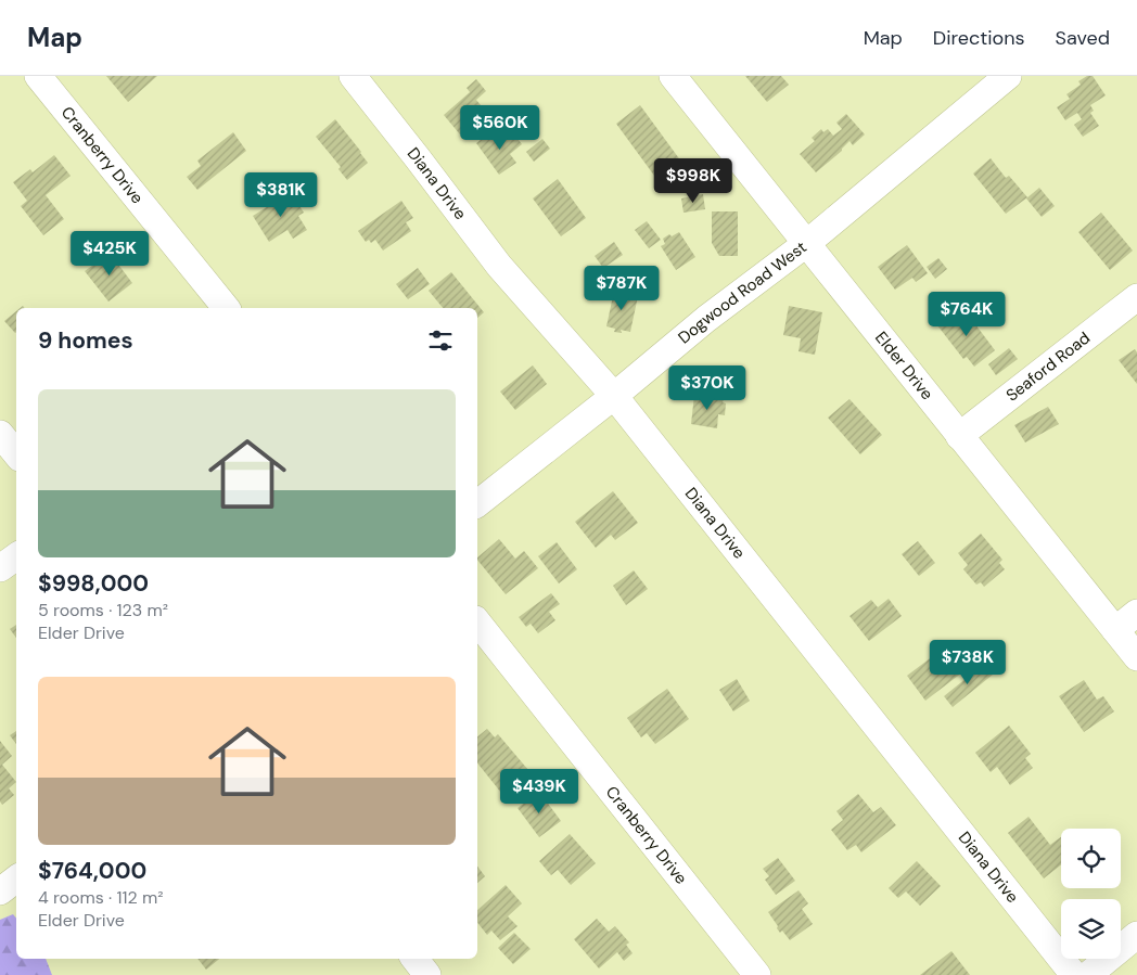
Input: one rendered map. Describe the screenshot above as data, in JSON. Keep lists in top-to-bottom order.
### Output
{
  "streets": {
    "street": [
      "Cranberry Drive",
      "Diana Drive",
      "Dogwood Road West",
      "Elder Drive",
      "Seaford Road"
    ]
  },
  "crossings": [
    ["Diana Drive", "Dogwood Road West"],
    ["Dogwood Road West", "Elder Drive"],
    ["Elder Drive", "Seaford Road"]
  ],
  "page": {
    "header": "Map",
    "nav": ["Map", "Directions", "Saved"],
    "price": [
      "$560K",
      "$998K",
      "$381K",
      "$425K",
      "$787K",
      "$764K",
      "$370K",
      "$738K",
      "$439K"
    ],
    "heading": "9 homes",
    "list": [
      {
        "name": "$998,000",
        "note": "5 rooms · 123 m² · Elder Drive"
      },
      {
        "name": "$764,000",
        "note": "4 rooms · 112 m² · Elder Drive"
      }
    ]
  }
}
